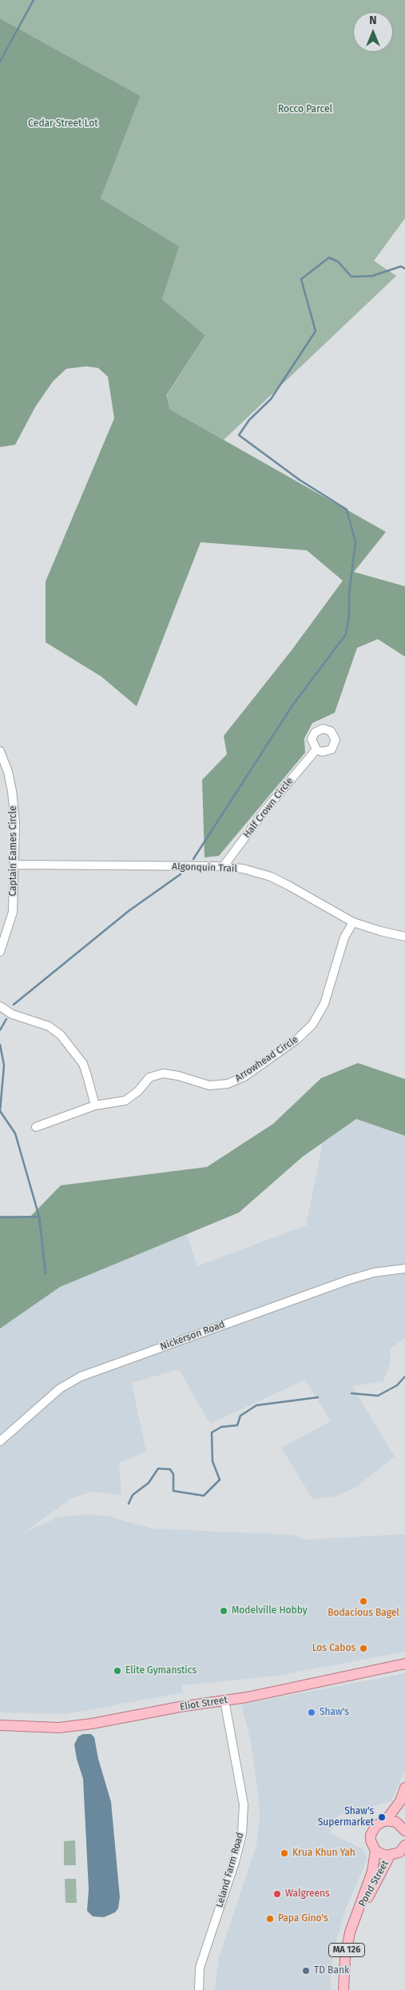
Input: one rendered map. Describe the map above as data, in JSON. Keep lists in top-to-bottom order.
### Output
{
  "streets": {
    "main road": ["Eliot Street", "Pond Street", "MA 126"],
    "street": [
      "Half Crown Circle",
      "Captain Eames Circle",
      "Algonquin Trail",
      "Arrowhead Circle",
      "Nickerson Road",
      "Leland Farm Road"
    ]
  },
  "crossings": [
    ["Half Crown Circle", "Algonquin Trail"],
    ["Captain Eames Circle", "Algonquin Trail"],
    ["Algonquin Trail", "Arrowhead Circle"],
    ["Eliot Street", "Leland Farm Road"],
    ["Pond Street", "MA 126"]
  ],
  "parks": ["Rocco Parcel", "Cedar Street Lot"],
  "places": [
    "Bodacious Bagel",
    "Modelville Hobby",
    "Los Cabos",
    "Elite Gymanstics",
    "Shaw's",
    "Shaw's Supermarket",
    "Krua Khun Yah",
    "Walgreens",
    "Papa Gino's",
    "TD Bank"
  ],
  "north": "top"
}
